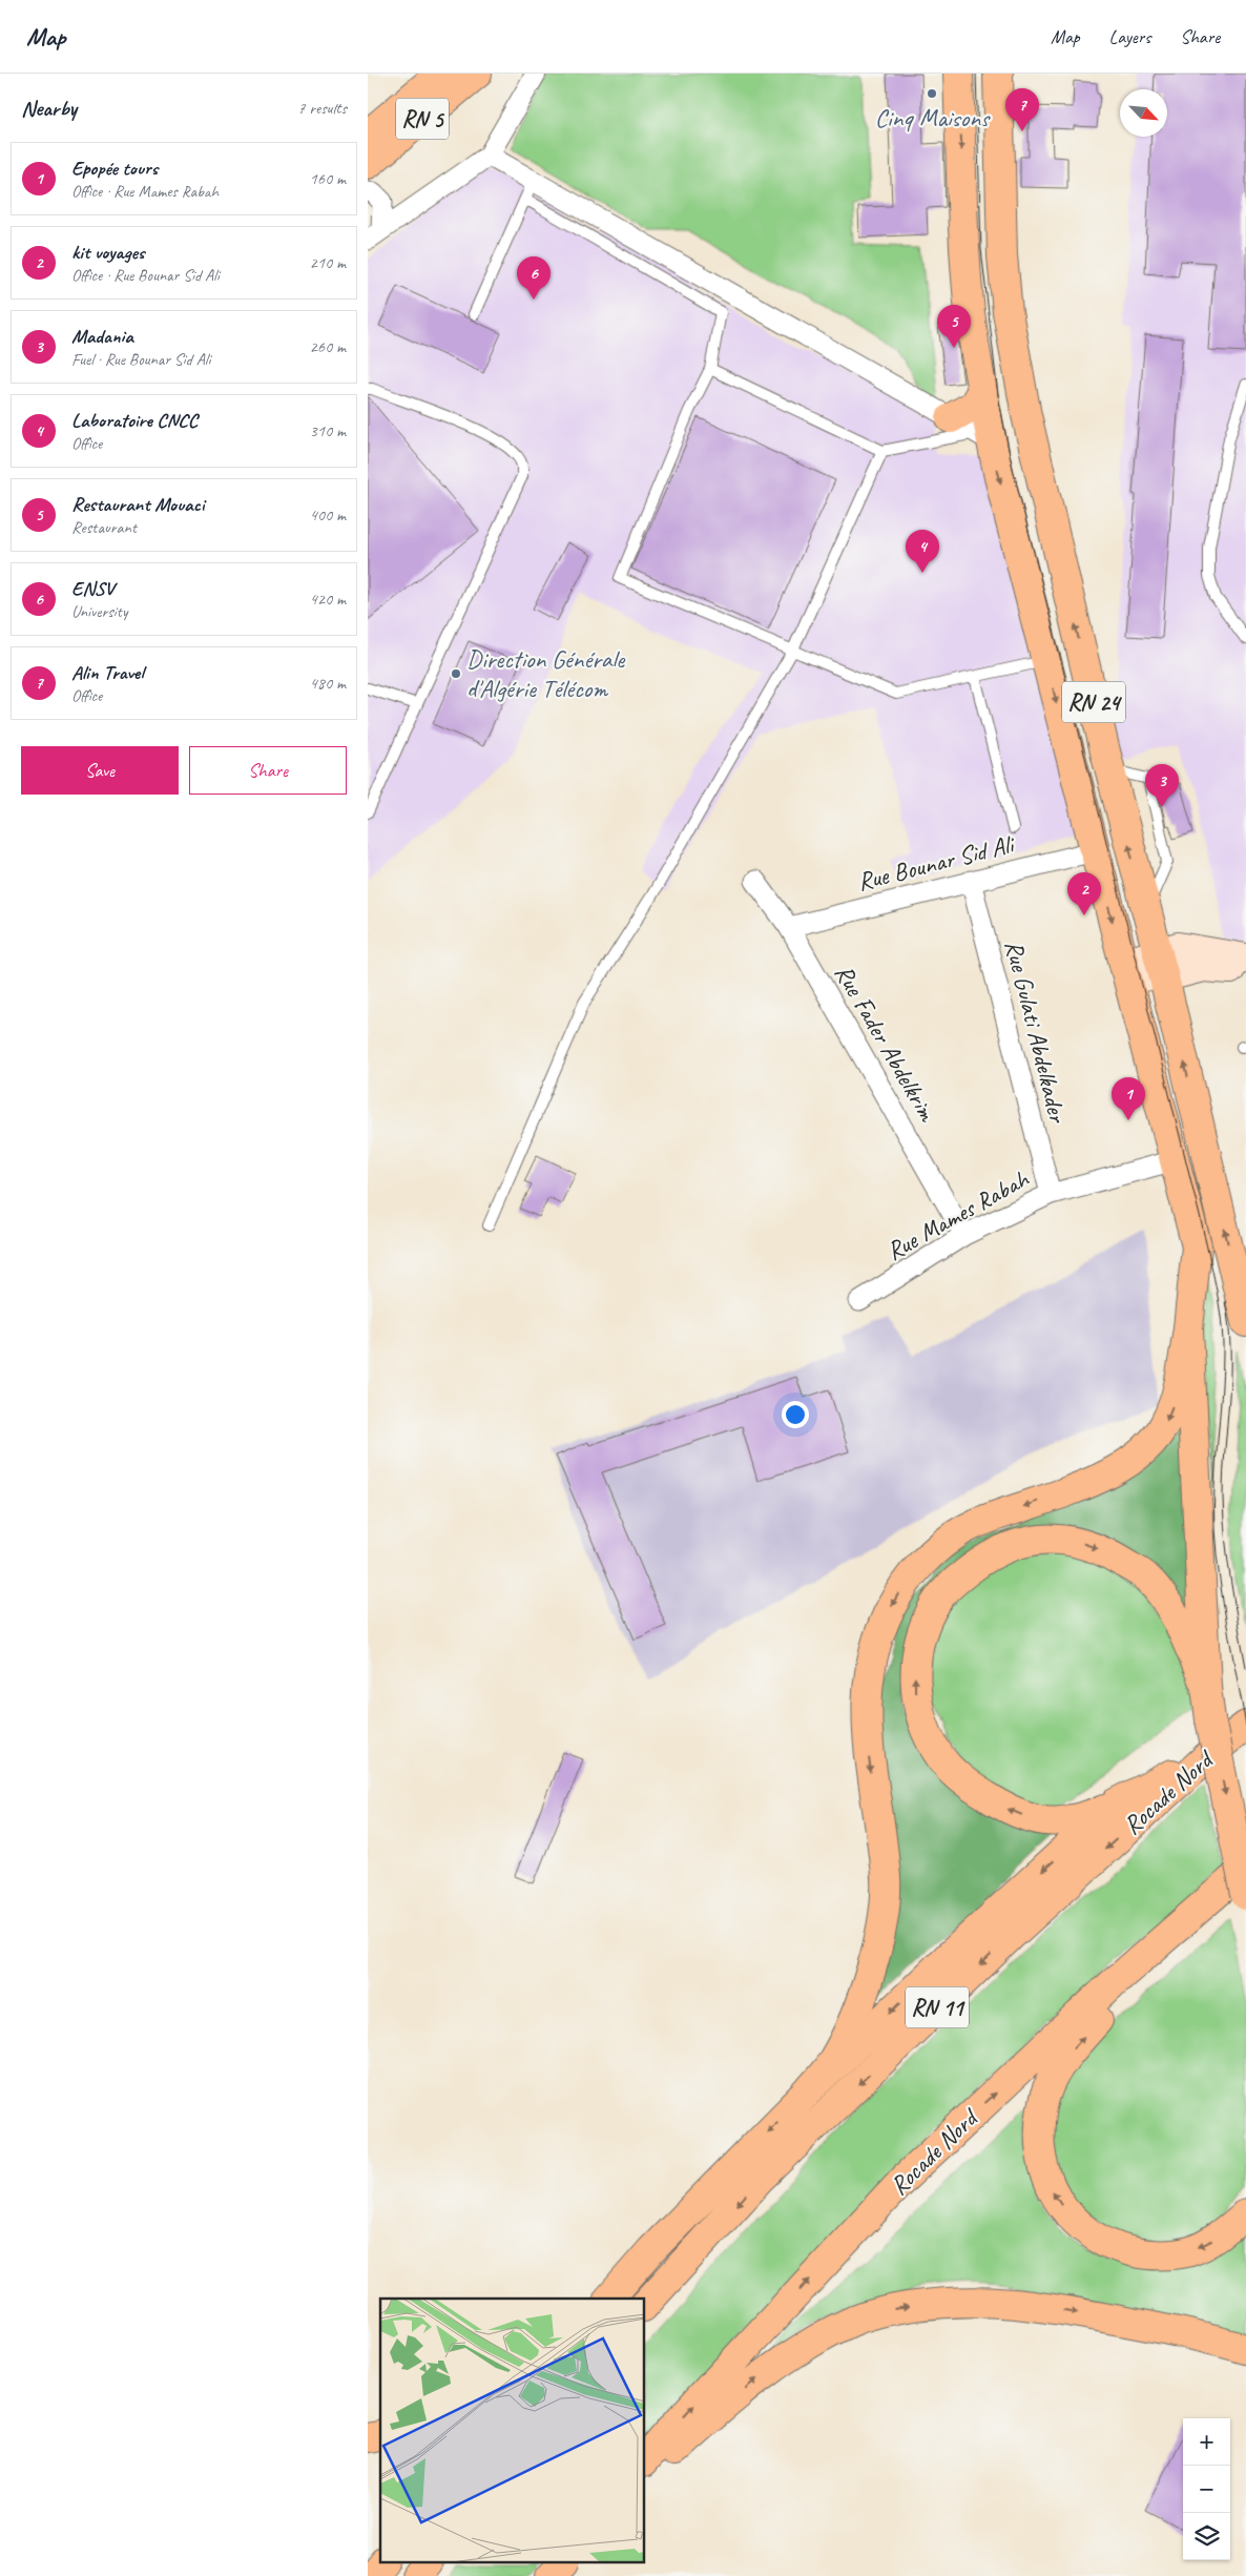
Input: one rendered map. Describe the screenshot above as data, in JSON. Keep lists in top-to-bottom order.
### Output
{
  "streets": {
    "main road": [
      "RN 5",
      "RN 24",
      "Rocade Nord",
      "RN 11"
    ],
    "street": [
      "Rue Bounar Sid Ali",
      "Rue Gulati Abdelkader",
      "Rue Fader Abdelkrim",
      "Rue Mames Rabah"
    ]
  },
  "crossings": [
    ["RN 24", "Rue Bounar Sid Ali"],
    ["RN 24", "Rue Mames Rabah"],
    ["Rue Bounar Sid Ali", "Rue Gulati Abdelkader"],
    ["Rue Bounar Sid Ali", "Rue Fader Abdelkrim"],
    ["Rue Gulati Abdelkader", "Rue Mames Rabah"],
    ["Rue Fader Abdelkrim", "Rue Mames Rabah"]
  ],
  "places": ["Cinq Maisons", "Direction Générale d'Algérie Télécom"],
  "north": "bottom right",
  "page": {
    "header": "Map",
    "nav": ["Map", "Layers", "Share"],
    "heading": ["Nearby", "7 results"],
    "pins": [
      "7",
      "6",
      "5",
      "4",
      "3",
      "2",
      "1"
    ],
    "list": [
      {
        "mark": "1",
        "name": "Epopée tours",
        "note": "Office · Rue Mames Rabah",
        "value": "160 m"
      },
      {
        "mark": "2",
        "name": "kit voyages",
        "note": "Office · Rue Bounar Sid Ali",
        "value": "210 m"
      },
      {
        "mark": "3",
        "name": "Madania",
        "note": "Fuel · Rue Bounar Sid Ali",
        "value": "260 m"
      },
      {
        "mark": "4",
        "name": "Laboratoire CNCC",
        "note": "Office",
        "value": "310 m"
      },
      {
        "mark": "5",
        "name": "Restaurant Mouaci",
        "note": "Restaurant",
        "value": "400 m"
      },
      {
        "mark": "6",
        "name": "ENSV",
        "note": "University",
        "value": "420 m"
      },
      {
        "mark": "7",
        "name": "Alin Travel",
        "note": "Office",
        "value": "480 m"
      }
    ],
    "buttons": ["Save", "Share"],
    "map_buttons": ["+", "−"]
  }
}
